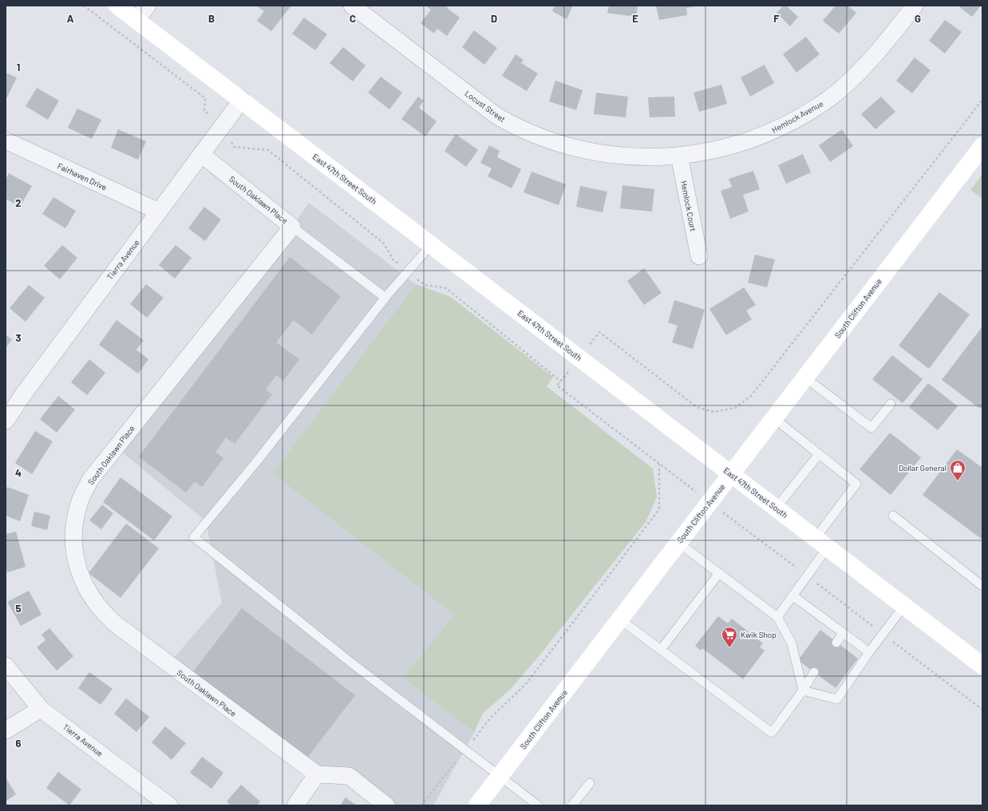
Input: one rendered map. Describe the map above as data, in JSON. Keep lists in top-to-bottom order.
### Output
{
  "streets": {
    "main road": ["East 47th Street South", "South Clifton Avenue"],
    "street": [
      "Locust Street",
      "Hemlock Avenue",
      "Fairhaven Drive",
      "South Oaklawn Place",
      "Hemlock Court",
      "Tierra Avenue"
    ]
  },
  "crossings": [
    ["Locust Street", "Hemlock Avenue"],
    ["Locust Street", "Hemlock Court"],
    ["Hemlock Avenue", "Hemlock Court"],
    ["Fairhaven Drive", "Tierra Avenue"],
    ["East 47th Street South", "Tierra Avenue"],
    ["East 47th Street South", "South Clifton Avenue"],
    ["South Oaklawn Place", "Tierra Avenue"]
  ],
  "places": {
    "shop": ["Dollar General"],
    "supermarket": ["Kwik Shop"]
  },
  "grid": {
    "columns": [
      "A",
      "B",
      "C",
      "D",
      "E",
      "F",
      "G"
    ],
    "rows": [
      "1",
      "2",
      "3",
      "4",
      "5",
      "6"
    ]
  }
}
